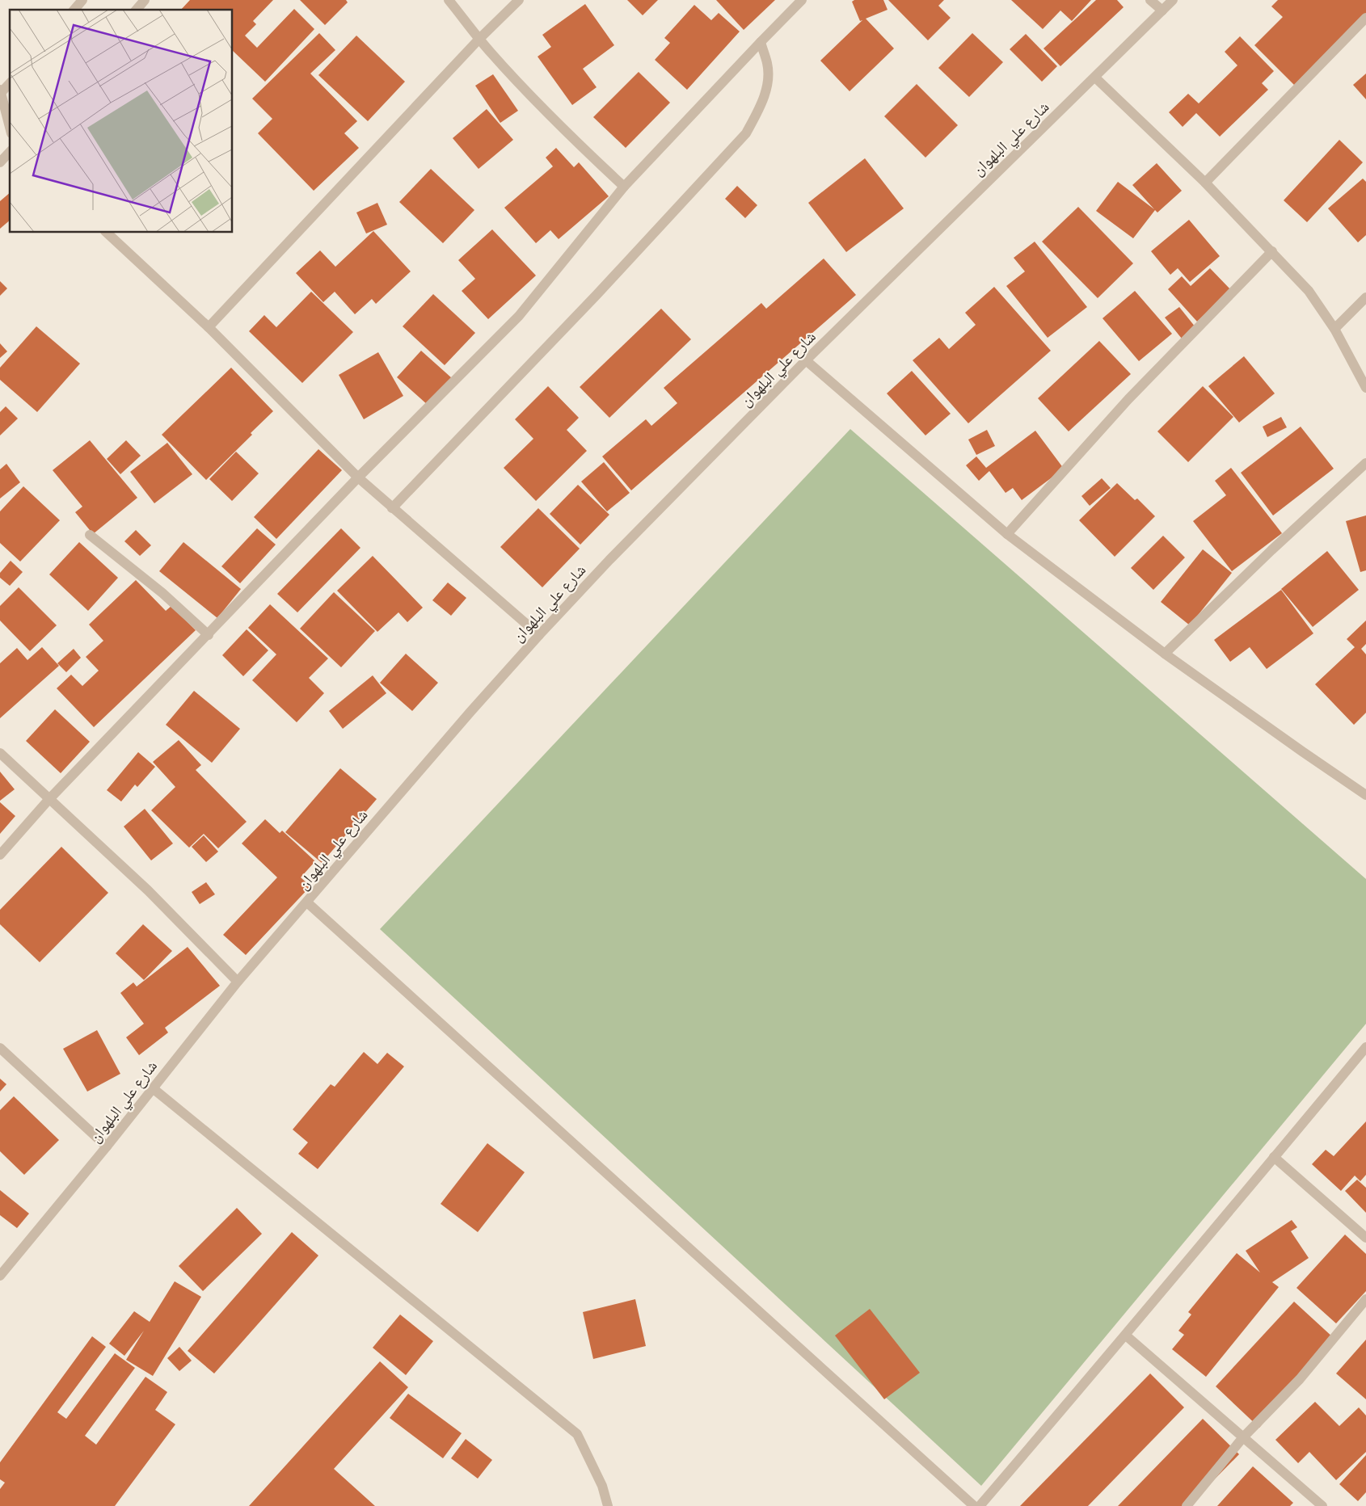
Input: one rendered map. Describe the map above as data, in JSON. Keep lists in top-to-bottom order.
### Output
{
  "streets": {
    "street": ["شارع علي البلهوان"]
  }
}
